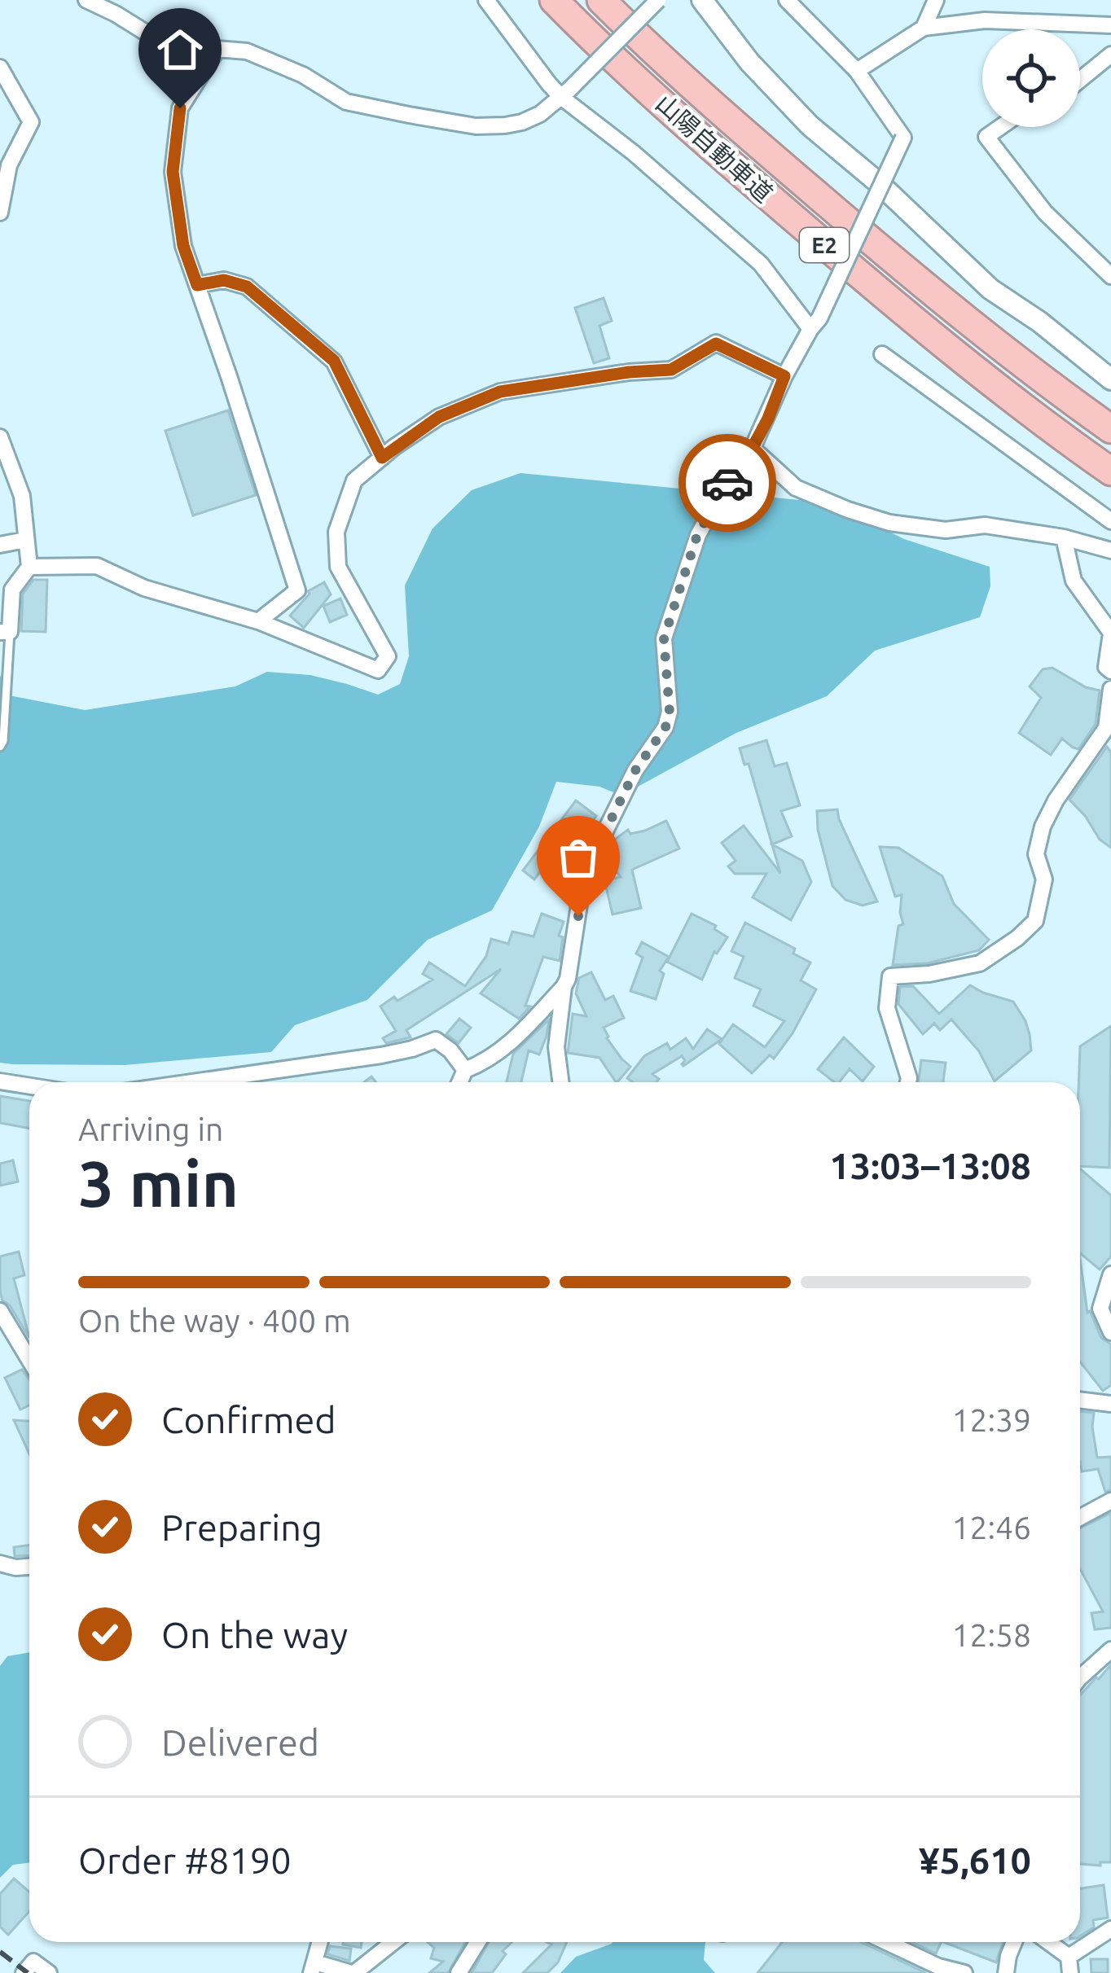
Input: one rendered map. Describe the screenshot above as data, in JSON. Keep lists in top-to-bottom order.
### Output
{
  "streets": {
    "highway": ["山陽自動車道", "E2"]
  },
  "page": {
    "heading": ["3 min", "Arriving in", "13:03–13:08"],
    "panel": ["Order #8190", "¥5,610"],
    "bar": "On the way · 400 m",
    "list": [
      ["Confirmed", "12:39"],
      ["Preparing", "12:46"],
      ["On the way", "12:58"],
      "Delivered"
    ]
  }
}
